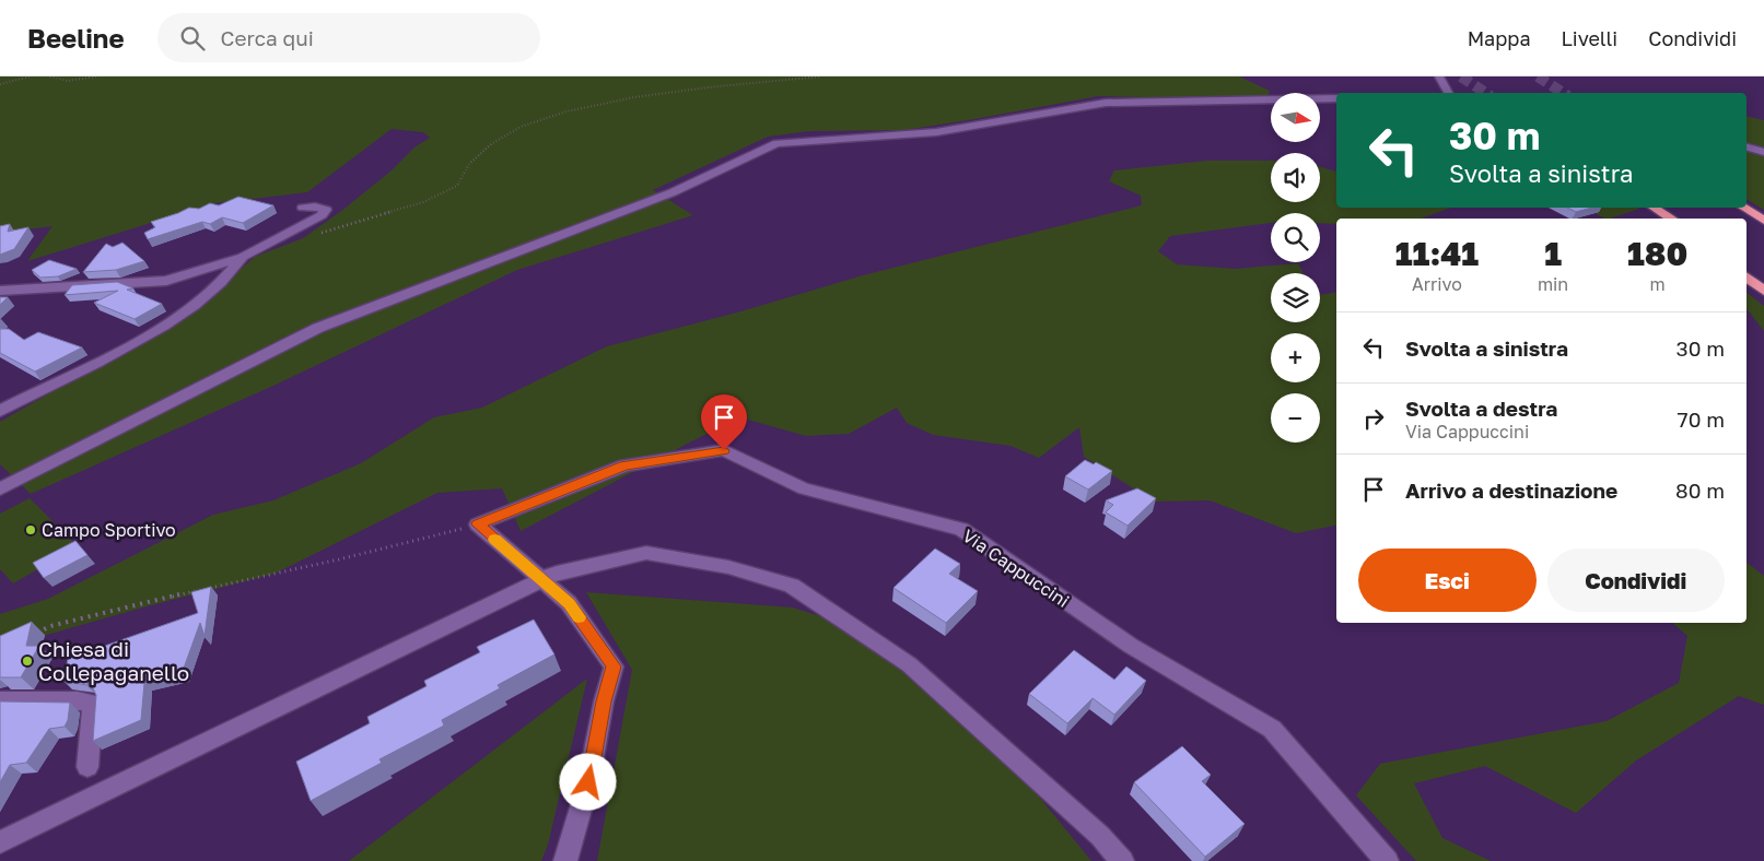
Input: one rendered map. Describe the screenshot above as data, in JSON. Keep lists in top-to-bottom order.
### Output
{
  "streets": {
    "street": ["Via Cappuccini"]
  },
  "places": ["Campo Sportivo", "Chiesa di Collepaganello"],
  "north": "right",
  "page": {
    "header": "Beeline",
    "search": "Cerca qui",
    "nav": ["Mappa", "Livelli", "Condividi"],
    "map_buttons": ["+", "−"],
    "turn": ["30 m", "Svolta a sinistra"],
    "eta": [
      "11:41",
      "Arrivo",
      "1",
      "min",
      "180",
      "m"
    ],
    "list": [
      {
        "name": "Svolta a sinistra",
        "value": "30 m"
      },
      {
        "name": "Svolta a destra",
        "note": "Via Cappuccini",
        "value": "70 m"
      },
      {
        "name": "Arrivo a destinazione",
        "value": "80 m"
      }
    ],
    "buttons": ["Esci", "Condividi"]
  }
}
